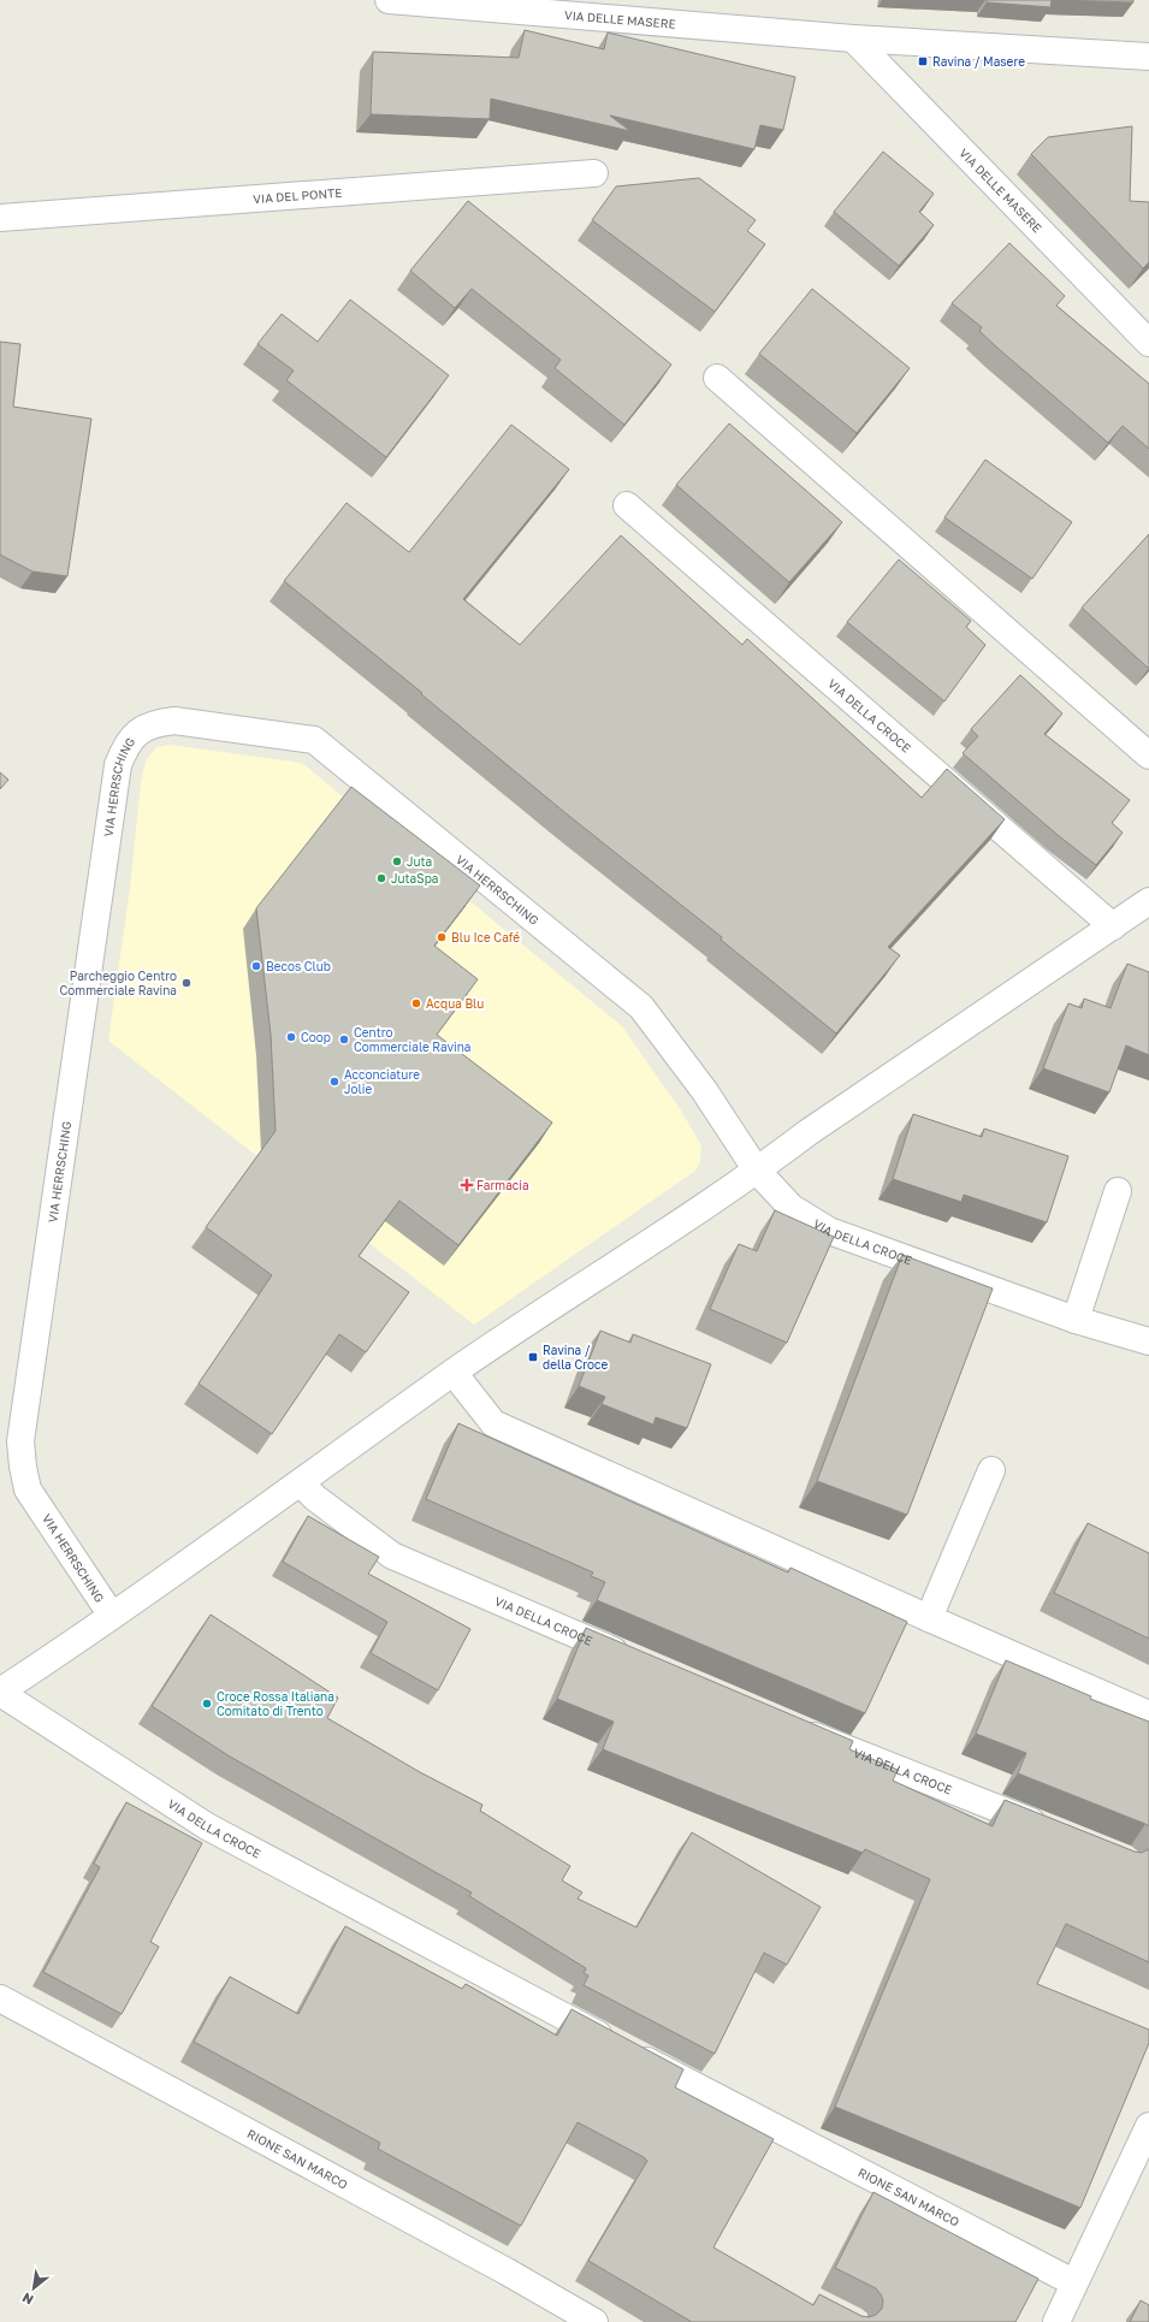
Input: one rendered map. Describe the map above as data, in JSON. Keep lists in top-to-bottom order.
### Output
{
  "streets": {
    "street": [
      "VIA DELLE MASERE",
      "VIA DEL PONTE",
      "VIA DELLA CROCE",
      "VIA HERRSCHING",
      "RIONE SAN MARCO"
    ]
  },
  "crossings": [
    ["VIA DELLA CROCE", "VIA HERRSCHING"],
    ["VIA DELLA CROCE", "RIONE SAN MARCO"]
  ],
  "places": {
    "transit": ["Ravina / Masere", "Ravina / della Croce"],
    "other": [
      "Juta",
      "JutaSpa",
      "Blu Ice Café",
      "Becos Club",
      "Parcheggio Centro Commerciale Ravina",
      "Acqua Blu",
      "Coop",
      "Centro Commerciale Ravina",
      "Acconciature Jolie",
      "Croce Rossa Italiana Comitato di Trento"
    ],
    "health": ["Farmacia"]
  },
  "north": "bottom left"
}
